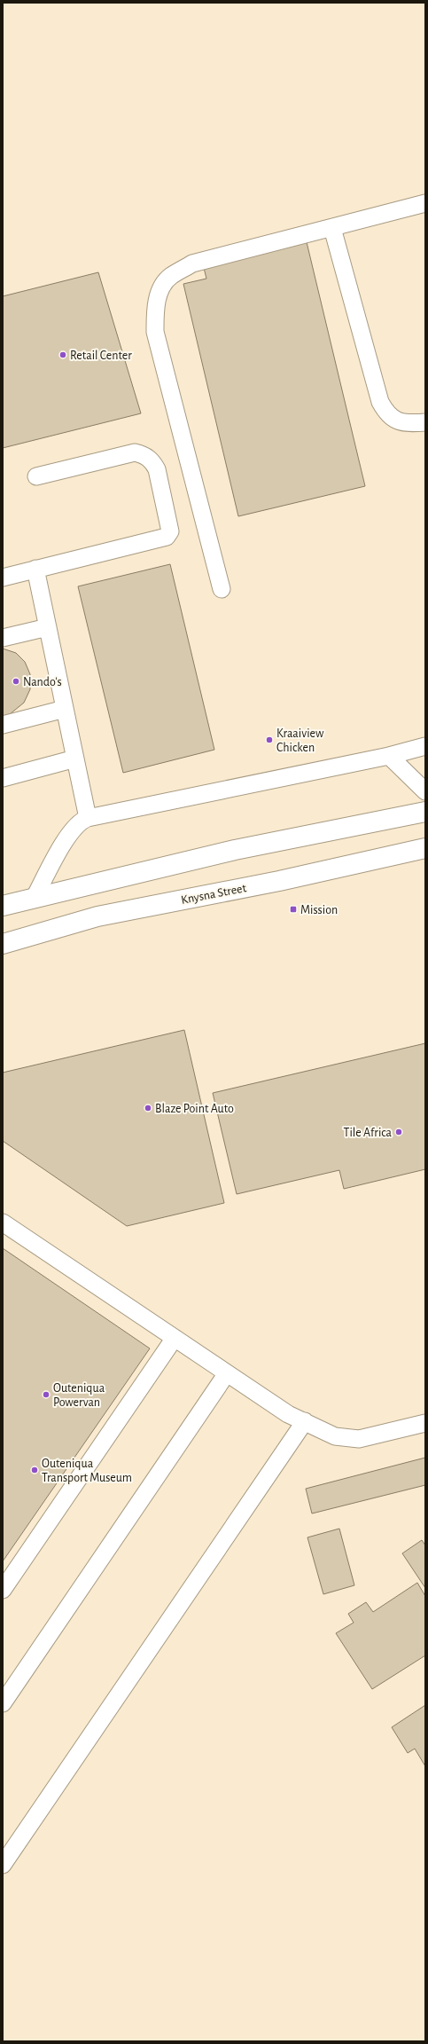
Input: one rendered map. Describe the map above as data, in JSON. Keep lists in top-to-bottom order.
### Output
{
  "streets": {
    "highway": ["Knysna Street"]
  },
  "places": {
    "other": [
      "Retail Center",
      "Nando's",
      "Kraaiview Chicken",
      "Blaze Point Auto",
      "Tile Africa",
      "Outeniqua Powervan",
      "Outeniqua Transport Museum"
    ],
    "transit": ["Mission"]
  }
}
